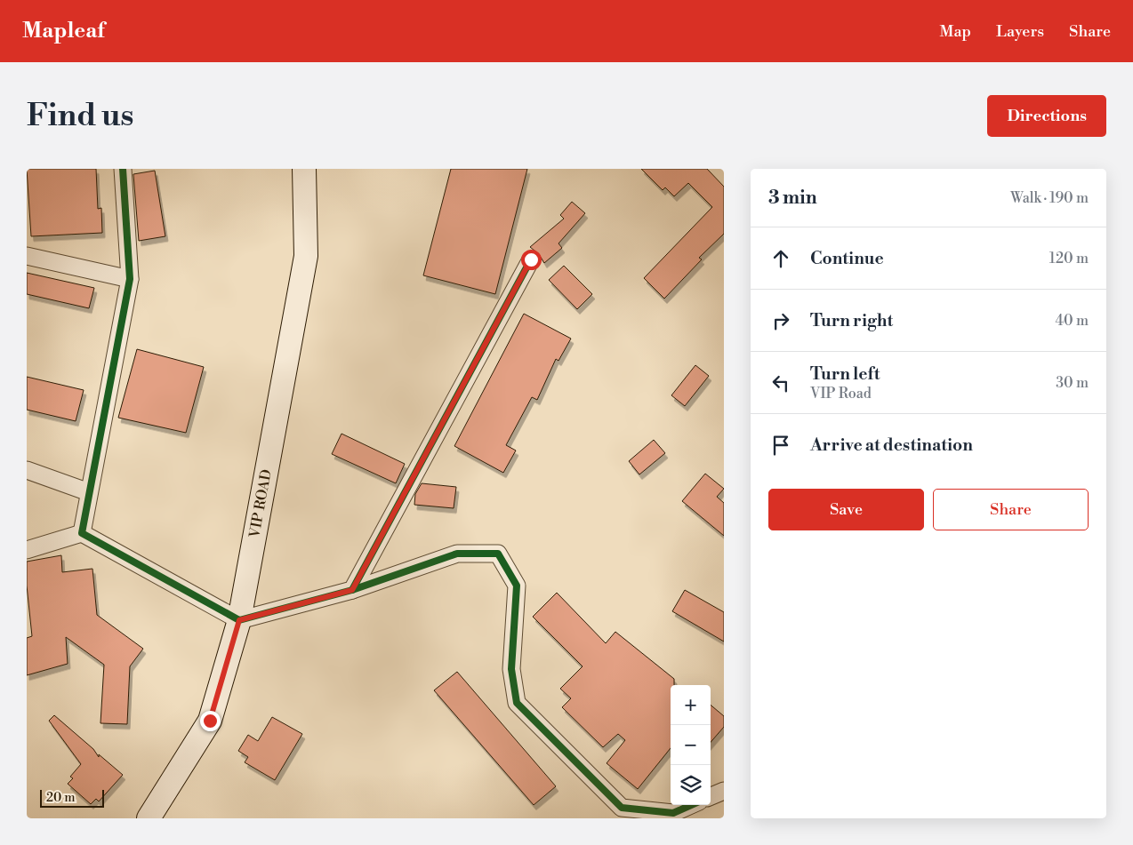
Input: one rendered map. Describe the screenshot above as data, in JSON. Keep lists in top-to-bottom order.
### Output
{
  "streets": {
    "main road": ["VIP ROAD"]
  },
  "scale_bar": "20 m",
  "page": {
    "header": "Mapleaf",
    "nav": ["Map", "Layers", "Share"],
    "buttons": [
      "Directions",
      ["Save", "Share"]
    ],
    "title": "Find us",
    "heading": ["3 min", "Walk · 190 m"],
    "list": [
      ["Continue", "120 m"],
      ["Turn right", "40 m"],
      ["Turn left", "VIP Road", "30 m"],
      "Arrive at destination"
    ],
    "map_buttons": ["+", "−"],
    "scale": "20 m"
  }
}
